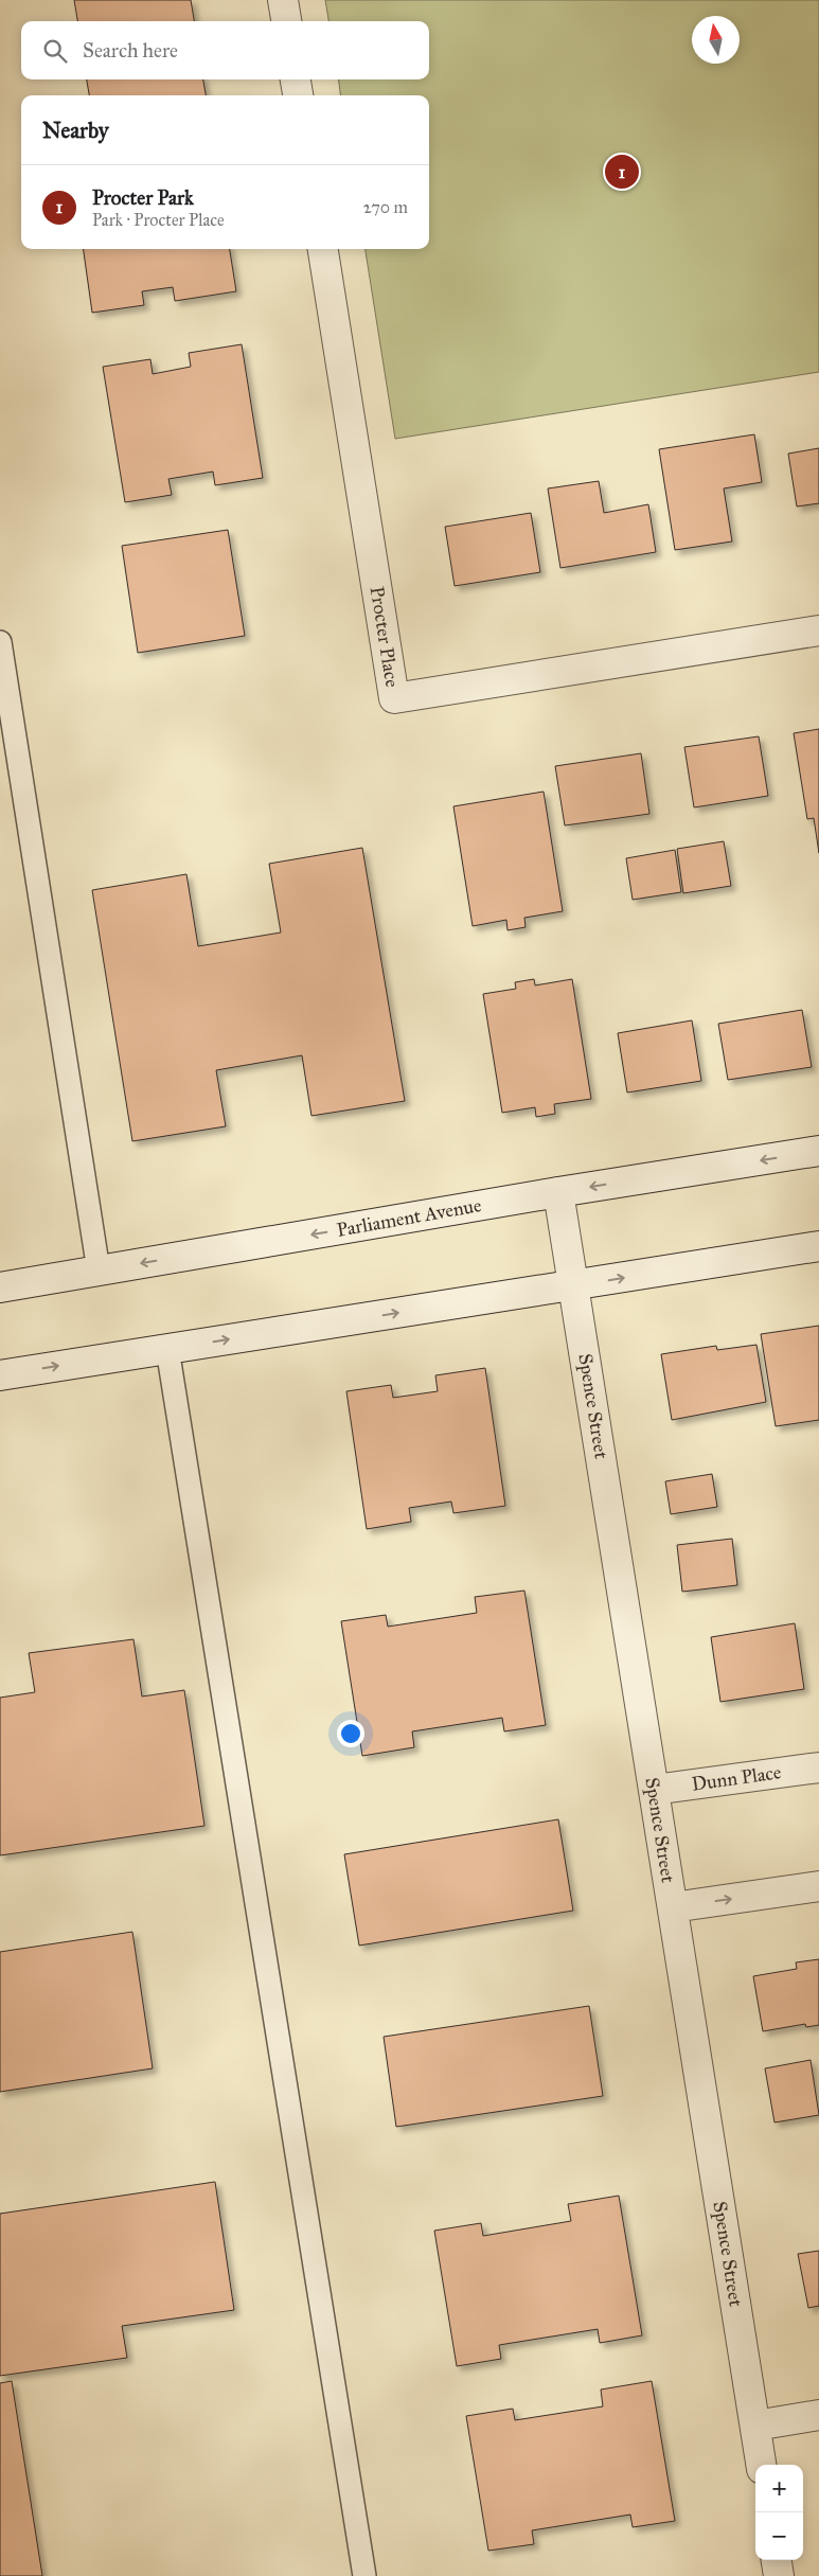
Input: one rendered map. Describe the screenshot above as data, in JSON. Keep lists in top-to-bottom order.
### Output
{
  "streets": {
    "street": [
      "Procter Place",
      "Parliament Avenue",
      "Spence Street",
      "Dunn Place"
    ]
  },
  "crossings": [
    ["Parliament Avenue", "Spence Street"],
    ["Spence Street", "Dunn Place"]
  ],
  "north": "top",
  "page": {
    "search": "Search here",
    "heading": "Nearby",
    "pins": "1",
    "list": [
      {
        "mark": "1",
        "name": "Procter Park",
        "note": "Park · Procter Place",
        "value": "270 m"
      }
    ],
    "map_buttons": ["+", "−"]
  }
}
